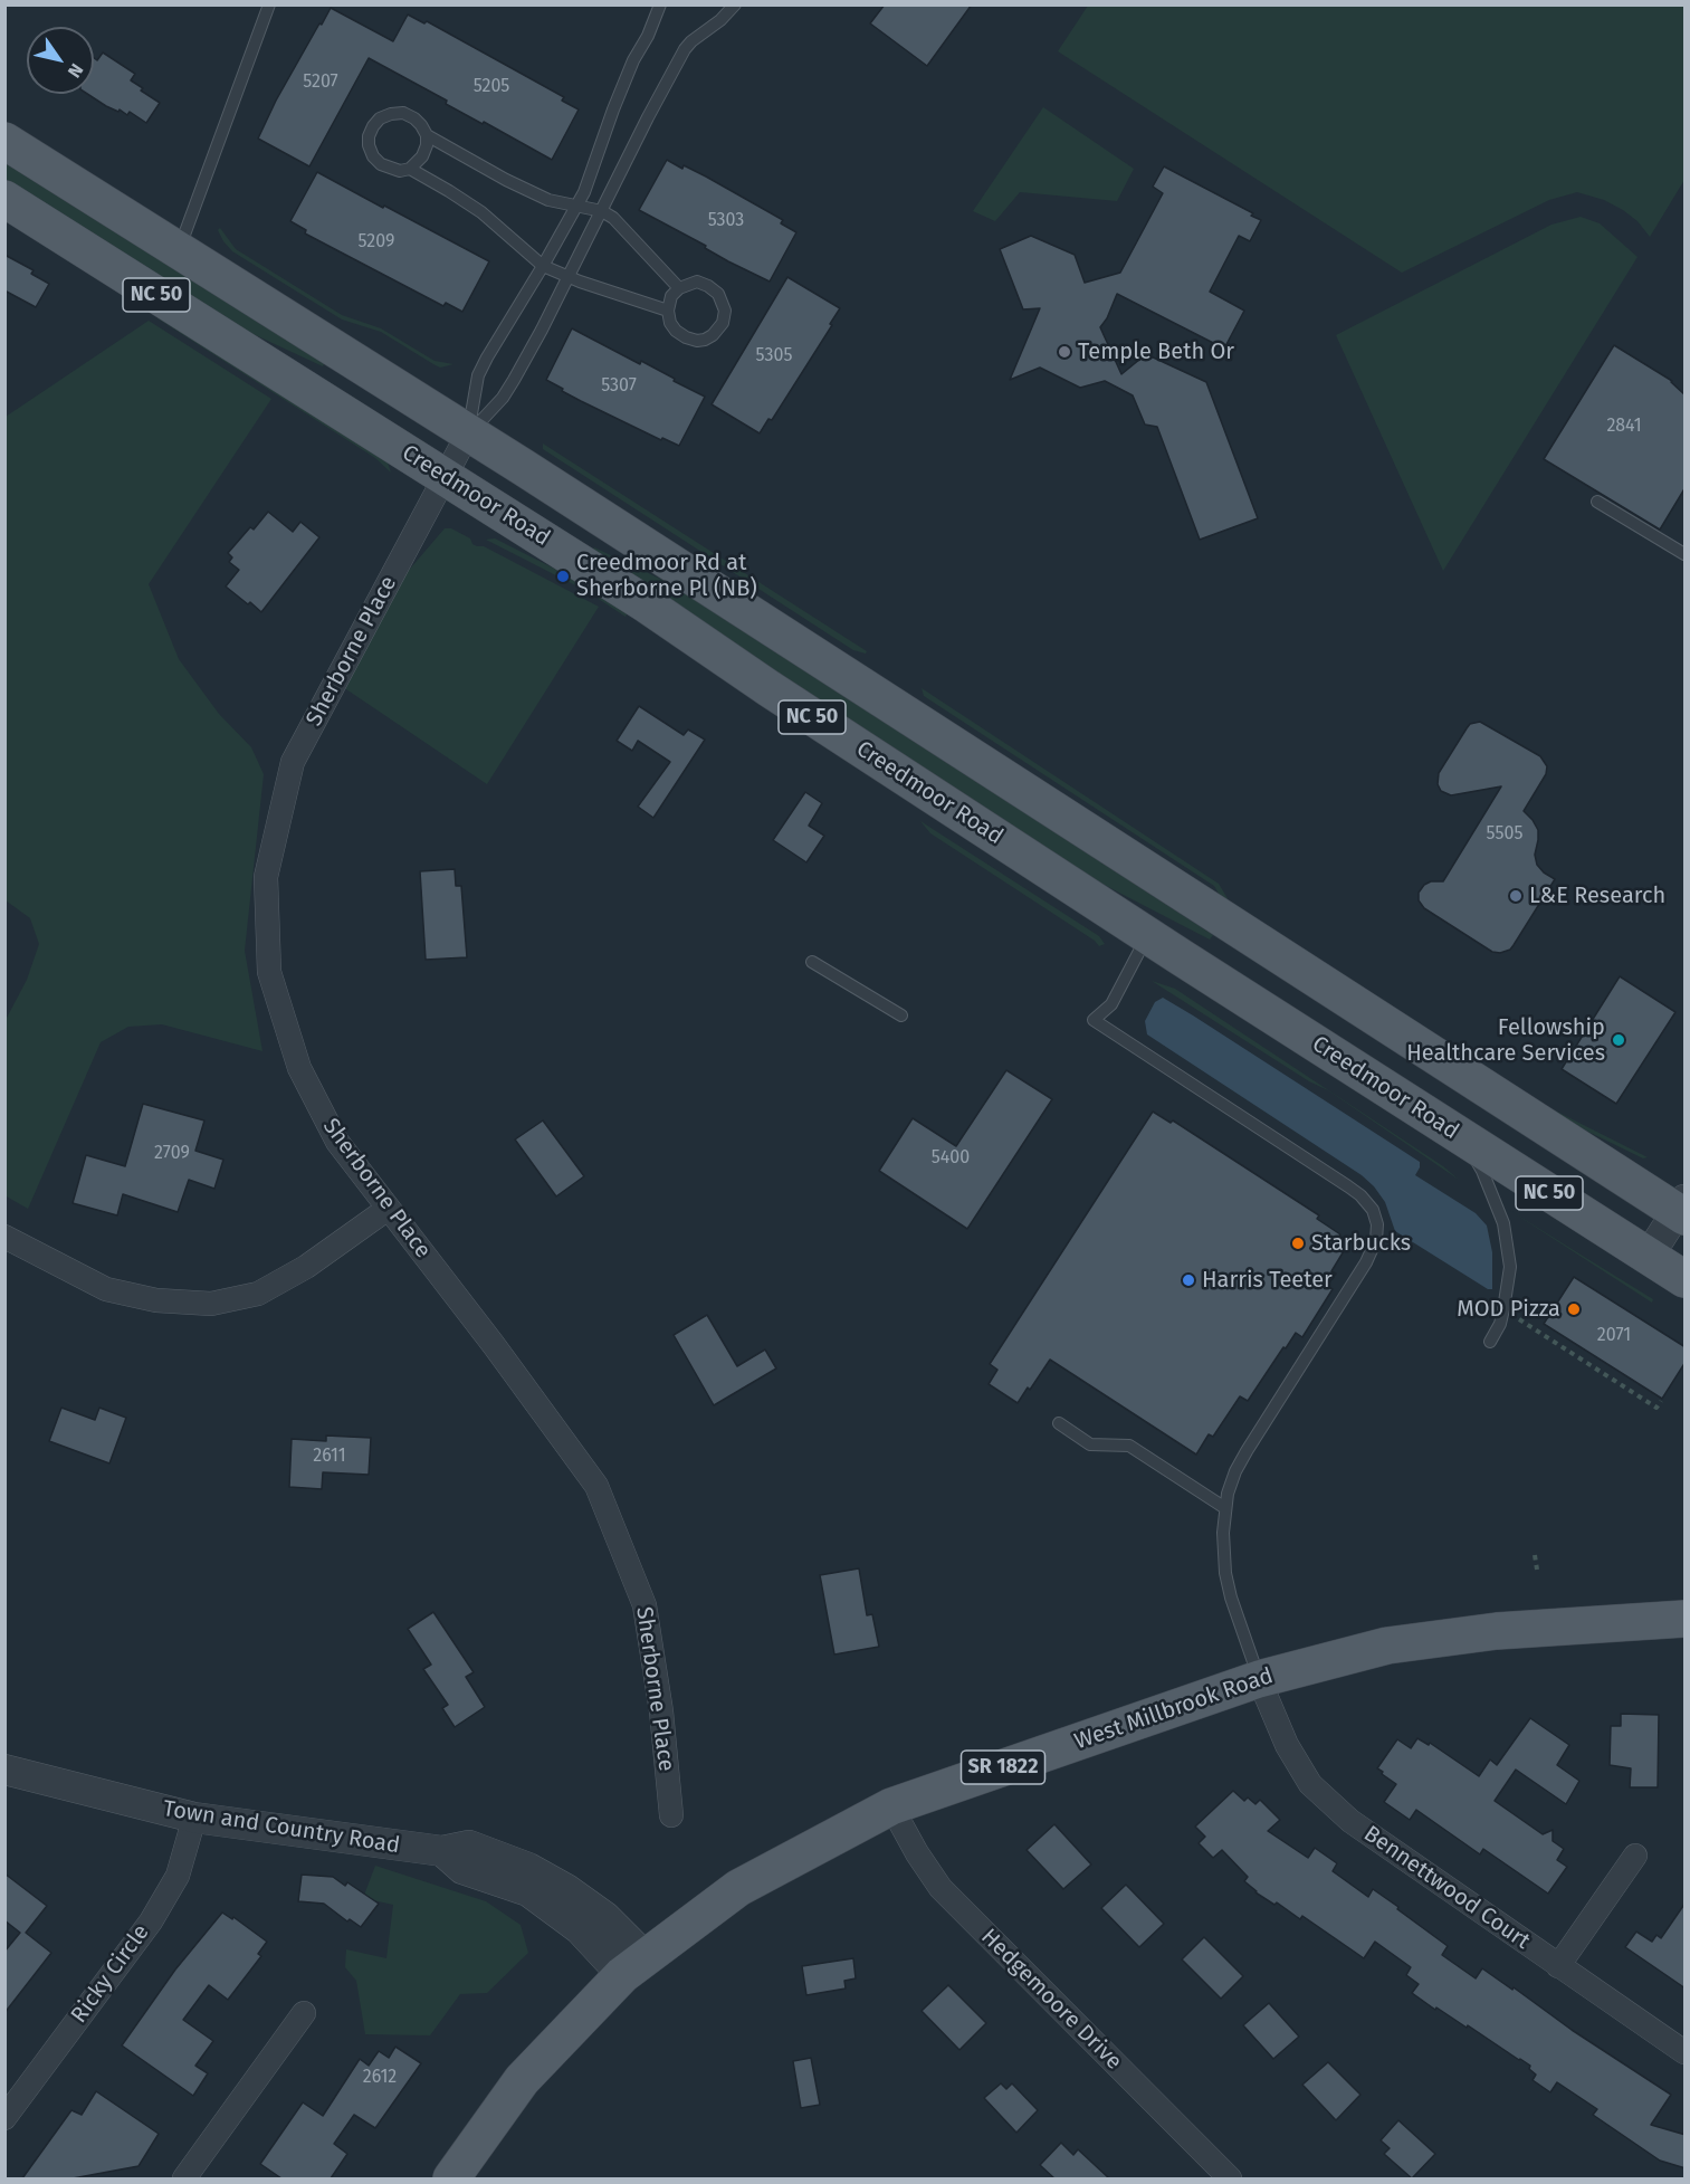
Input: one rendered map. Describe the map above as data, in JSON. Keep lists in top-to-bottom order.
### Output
{
  "streets": {
    "main road": [
      "NC 50",
      "Creedmoor Road",
      "West Millbrook Road",
      "SR 1822"
    ],
    "street": [
      "Sherborne Place",
      "Town and Country Road",
      "Bennettwood Court",
      "Ricky Circle",
      "Hedgemoore Drive"
    ]
  },
  "crossings": [
    ["NC 50", "Sherborne Place"],
    ["Creedmoor Road", "Sherborne Place"],
    ["West Millbrook Road", "Town and Country Road"],
    ["West Millbrook Road", "Bennettwood Court"],
    ["West Millbrook Road", "Hedgemoore Drive"],
    ["Town and Country Road", "Ricky Circle"]
  ],
  "places": [
    "Temple Beth Or",
    "Creedmoor Rd at Sherborne Pl (NB)",
    "L&E Research",
    "Fellowship Healthcare Services",
    "Starbucks",
    "Harris Teeter",
    "MOD Pizza"
  ],
  "house_numbers": [
    "5207",
    "5205",
    "5303",
    "5209",
    "5305",
    "5307",
    "2841",
    "5505",
    "2709",
    "5400",
    "2071",
    "2611",
    "2612"
  ],
  "north": "bottom right"
}
